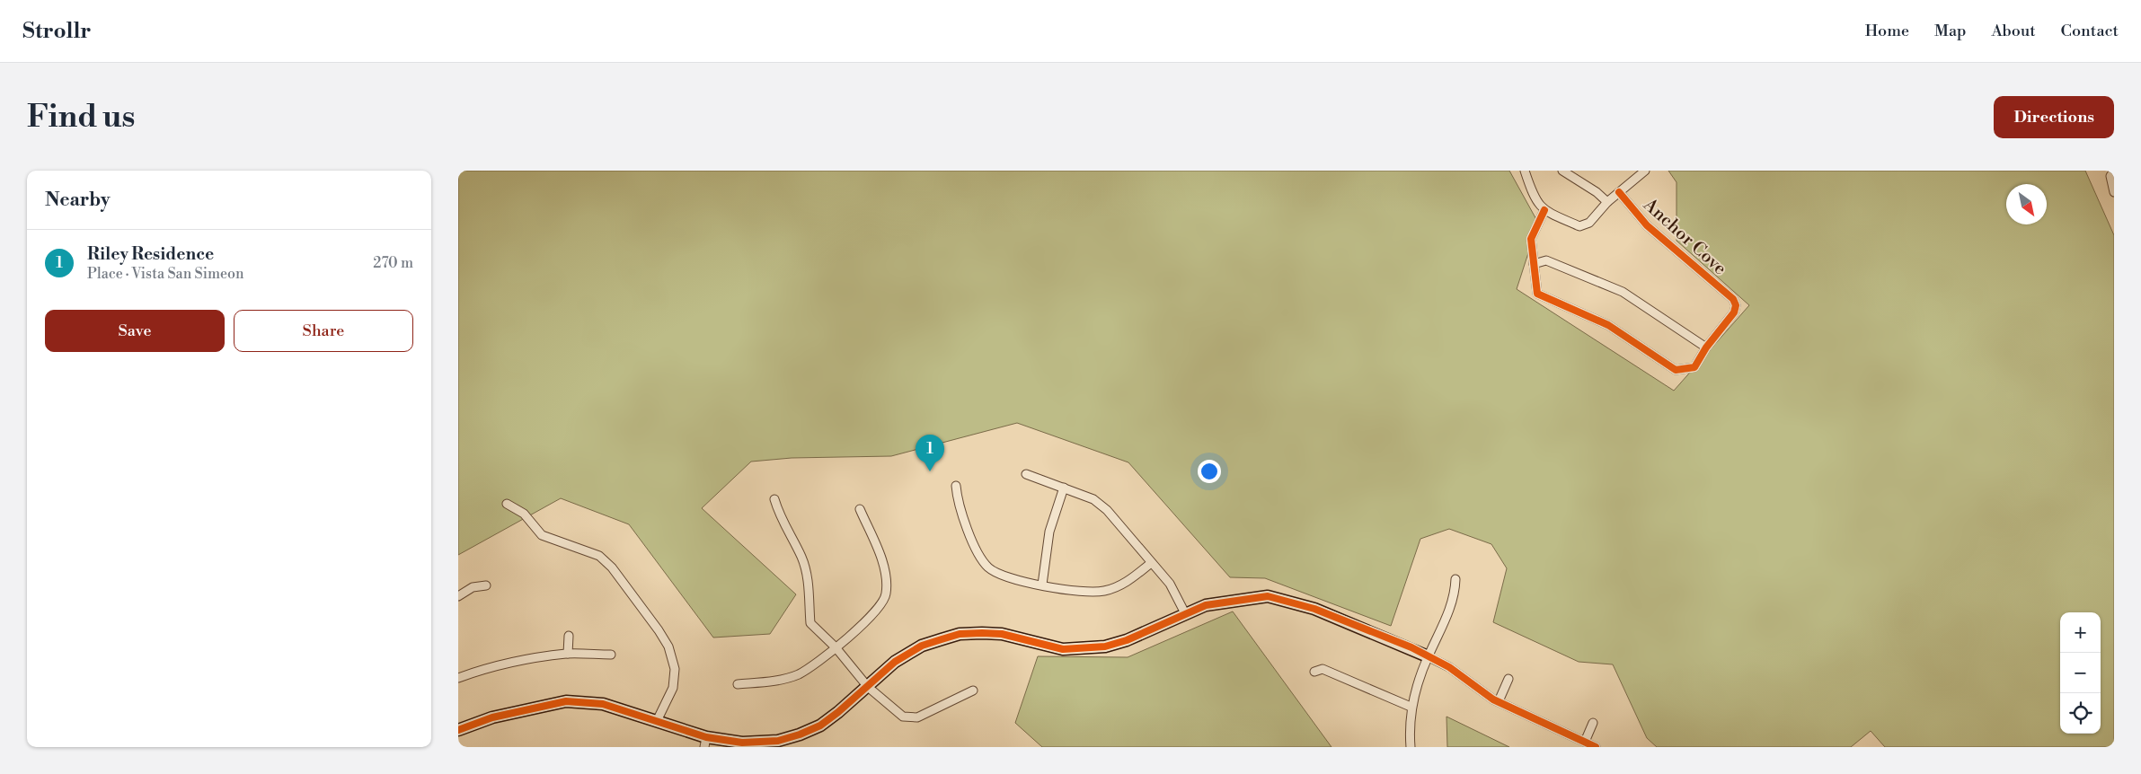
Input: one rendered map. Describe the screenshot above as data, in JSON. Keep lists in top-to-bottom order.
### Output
{
  "streets": {
    "street": ["Anchor Cove"]
  },
  "north": "bottom right",
  "page": {
    "header": "Strollr",
    "nav": [
      "Home",
      "Map",
      "About",
      "Contact"
    ],
    "buttons": [
      "Directions",
      ["Save", "Share"]
    ],
    "title": "Find us",
    "heading": "Nearby",
    "list": [
      {
        "mark": "1",
        "name": "Riley Residence",
        "note": "Place · Vista San Simeon",
        "value": "270 m"
      }
    ],
    "pins": "1",
    "map_buttons": ["+", "−"]
  }
}
